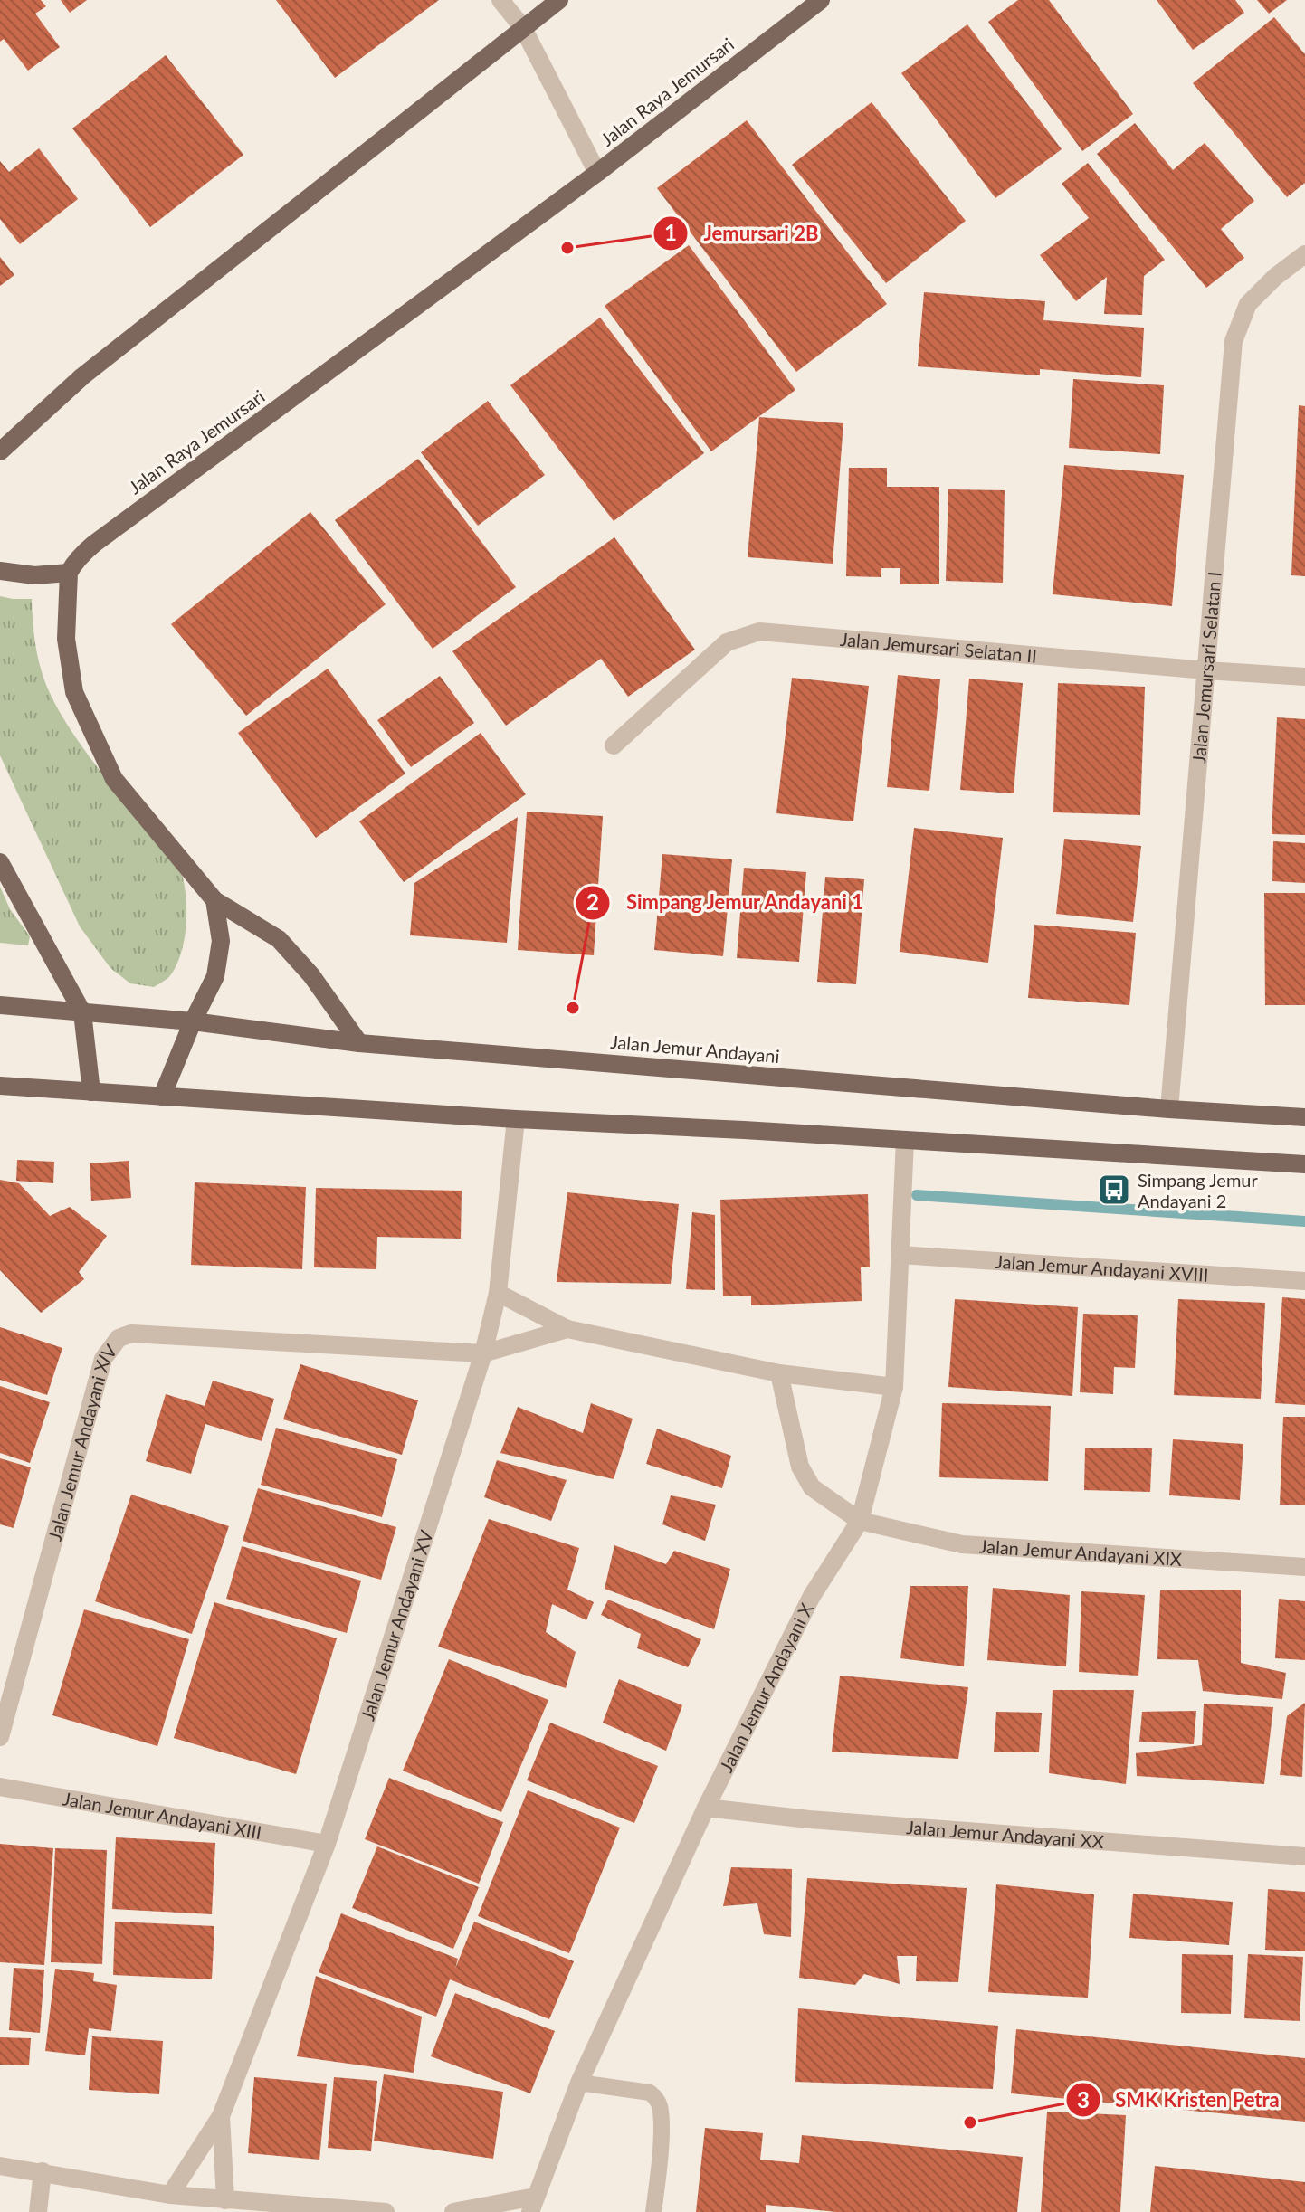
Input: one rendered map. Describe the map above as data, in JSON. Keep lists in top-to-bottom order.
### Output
{
  "streets": {
    "main road": ["Jalan Raya Jemursari", "Jalan Jemur Andayani"],
    "street": [
      "Jalan Jemursari Selatan II",
      "Jalan Jemursari Selatan I",
      "Jalan Jemur Andayani XVIII",
      "Jalan Jemur Andayani XIV",
      "Jalan Jemur Andayani XIX",
      "Jalan Jemur Andayani XV",
      "Jalan Jemur Andayani X",
      "Jalan Jemur Andayani XIII",
      "Jalan Jemur Andayani XX"
    ]
  },
  "crossings": [
    ["Jalan Jemursari Selatan II", "Jalan Jemursari Selatan I"],
    ["Jalan Jemursari Selatan I", "Jalan Jemur Andayani"],
    ["Jalan Jemur Andayani XVIII", "Jalan Jemur Andayani X"],
    ["Jalan Jemur Andayani XIV", "Jalan Jemur Andayani XV"],
    ["Jalan Jemur Andayani XIX", "Jalan Jemur Andayani X"],
    ["Jalan Jemur Andayani XV", "Jalan Jemur Andayani XIII"],
    ["Jalan Jemur Andayani X", "Jalan Jemur Andayani XX"]
  ],
  "places": {
    "other": ["Jemursari 2B", "Simpang Jemur Andayani 1", "SMK Kristen Petra"],
    "bus stop": ["Simpang Jemur Andayani 2"]
  }
}
